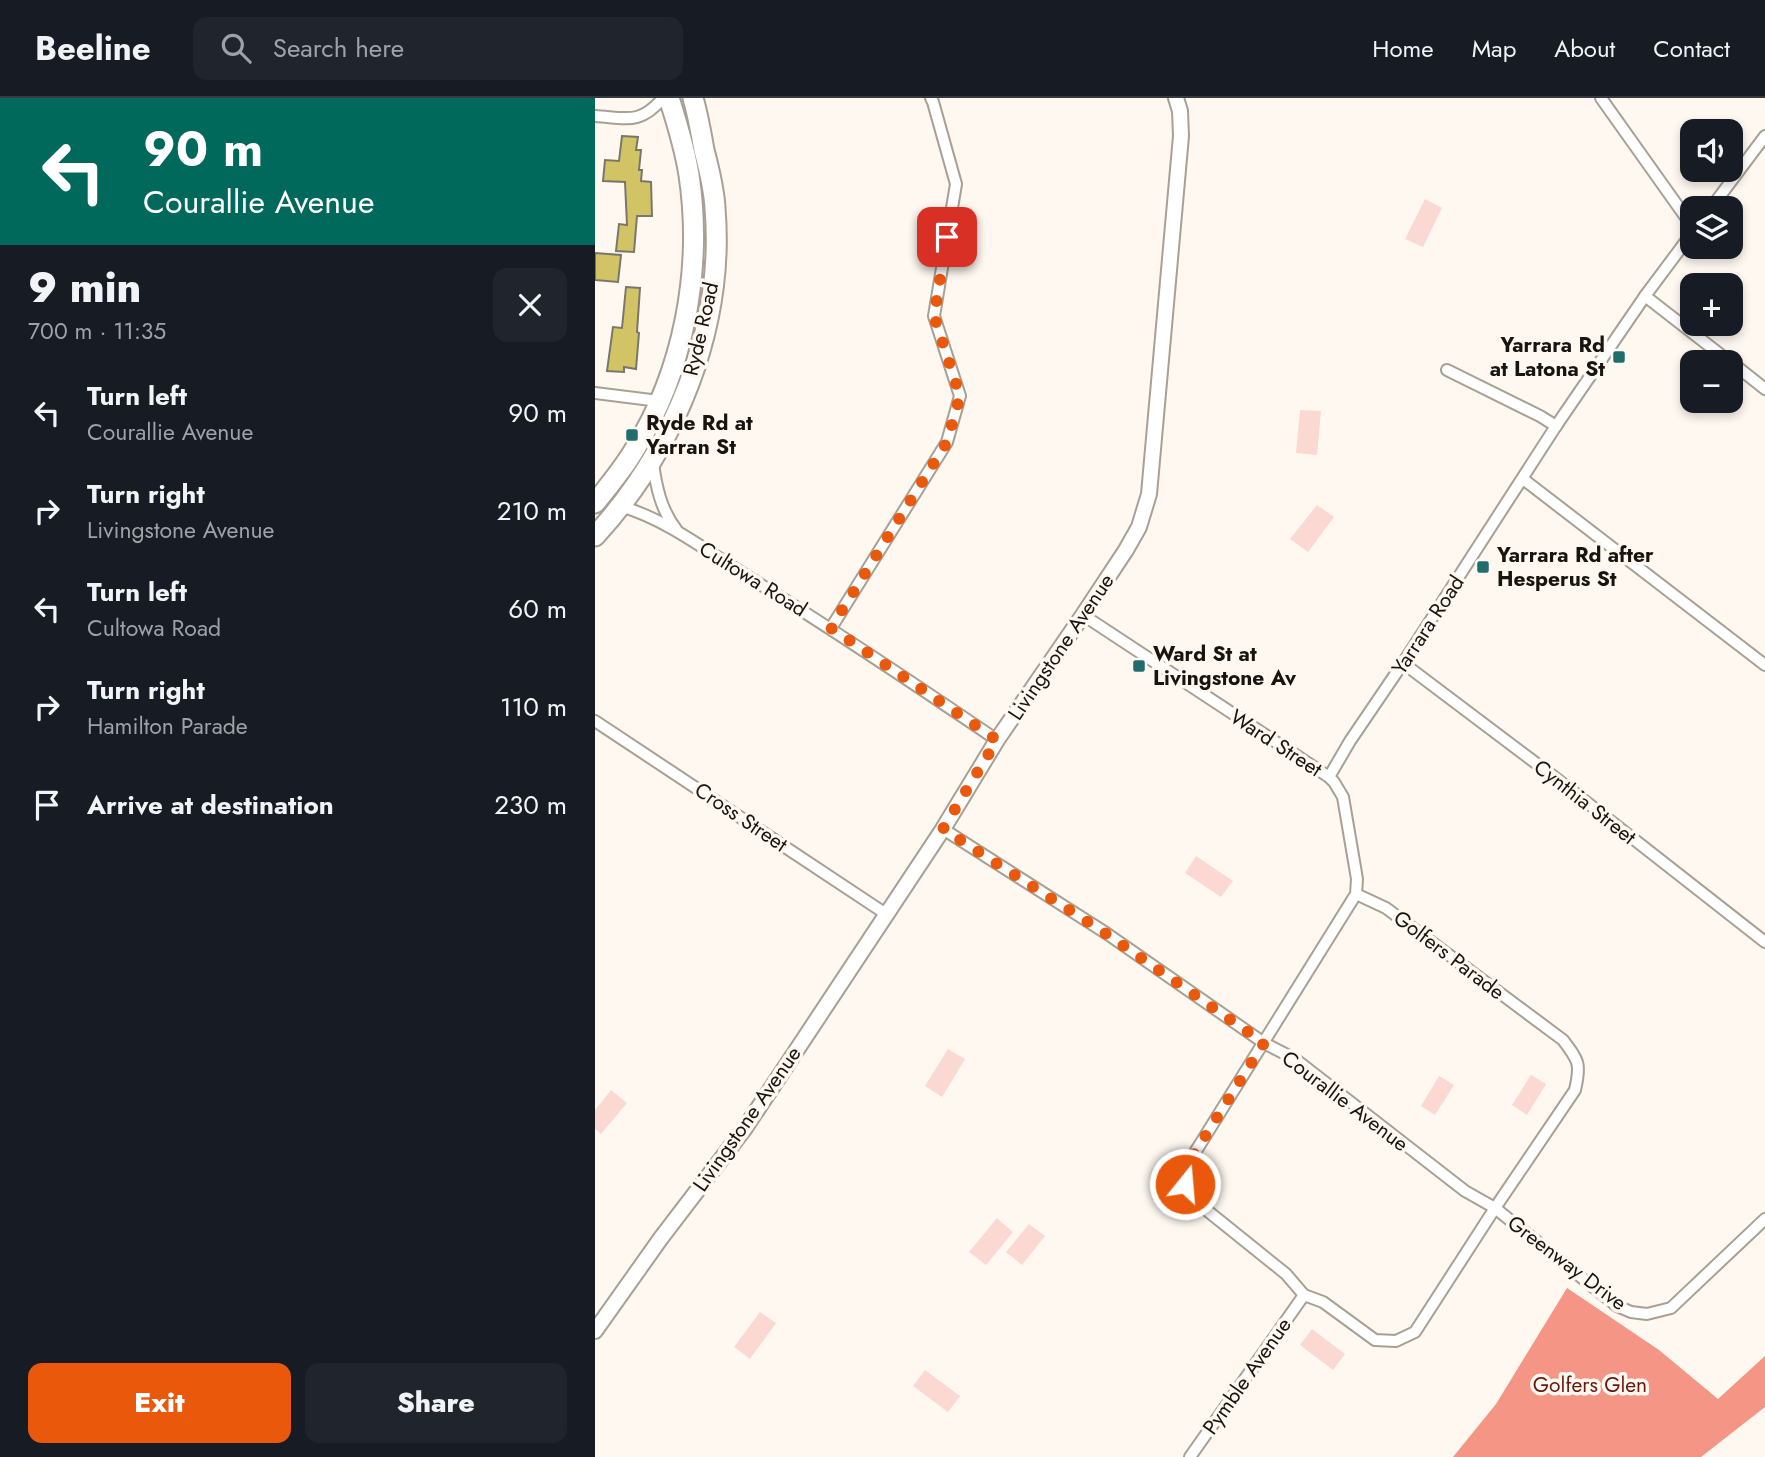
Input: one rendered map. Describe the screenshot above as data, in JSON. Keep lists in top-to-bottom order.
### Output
{
  "streets": {
    "highway": ["Ryde Road"],
    "street": [
      "Cultowa Road",
      "Yarrara Road",
      "Livingstone Avenue",
      "Ward Street",
      "Cynthia Street",
      "Cross Street",
      "Golfers Parade",
      "Courallie Avenue",
      "Greenway Drive",
      "Pymble Avenue"
    ]
  },
  "crossings": [
    ["Ryde Road", "Cultowa Road"],
    ["Cultowa Road", "Livingstone Avenue"],
    ["Yarrara Road", "Ward Street"],
    ["Yarrara Road", "Cynthia Street"],
    ["Livingstone Avenue", "Ward Street"],
    ["Livingstone Avenue", "Cross Street"],
    ["Livingstone Avenue", "Courallie Avenue"],
    ["Golfers Parade", "Courallie Avenue"],
    ["Golfers Parade", "Greenway Drive"],
    ["Golfers Parade", "Pymble Avenue"],
    ["Courallie Avenue", "Greenway Drive"]
  ],
  "parks": ["Golfers Glen"],
  "places": {
    "transit": [
      "Yarrara Rd at Latona St",
      "Ryde Rd at Yarran St",
      "Yarrara Rd after Hesperus St",
      "Ward St at Livingstone Av"
    ]
  },
  "page": {
    "header": "Beeline",
    "search": "Search here",
    "nav": [
      "Home",
      "Map",
      "About",
      "Contact"
    ],
    "turn": ["90 m", "Courallie Avenue"],
    "map_buttons": ["+", "−"],
    "heading": ["9 min", "700 m · 11:35"],
    "list": [
      {
        "name": "Turn left",
        "note": "Courallie Avenue",
        "value": "90 m"
      },
      {
        "name": "Turn right",
        "note": "Livingstone Avenue",
        "value": "210 m"
      },
      {
        "name": "Turn left",
        "note": "Cultowa Road",
        "value": "60 m"
      },
      {
        "name": "Turn right",
        "note": "Hamilton Parade",
        "value": "110 m"
      },
      {
        "name": "Arrive at destination",
        "value": "230 m"
      }
    ],
    "buttons": ["Exit", "Share"]
  }
}
